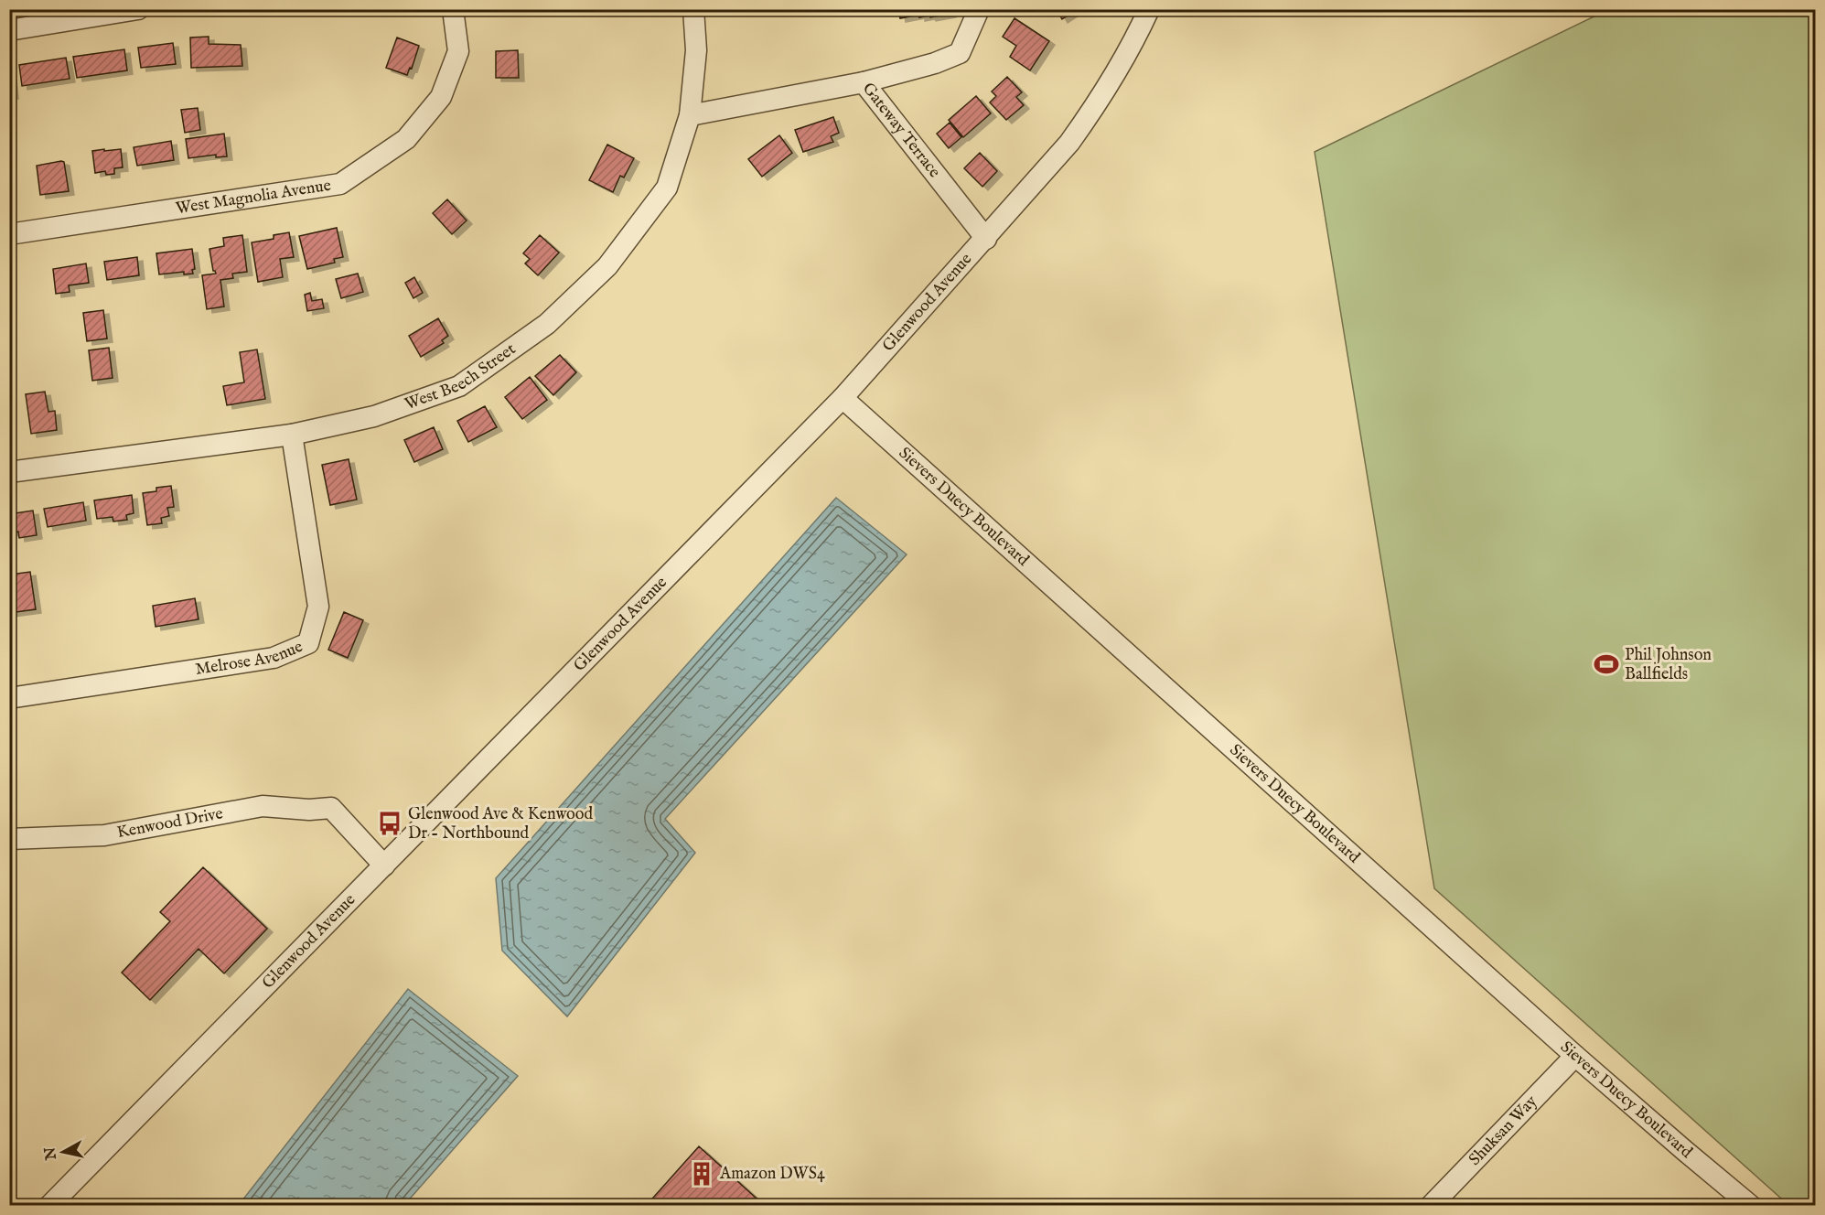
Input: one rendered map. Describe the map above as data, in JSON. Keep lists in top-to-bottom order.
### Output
{
  "streets": {
    "street": [
      "Gateway Terrace",
      "West Magnolia Avenue",
      "Glenwood Avenue",
      "West Beech Street",
      "Sievers Duecy Boulevard",
      "Melrose Avenue",
      "Kenwood Drive",
      "Shuksan Way"
    ]
  },
  "crossings": [
    ["Gateway Terrace", "Glenwood Avenue"],
    ["Gateway Terrace", "West Beech Street"],
    ["Glenwood Avenue", "Sievers Duecy Boulevard"],
    ["Glenwood Avenue", "Kenwood Drive"],
    ["West Beech Street", "Melrose Avenue"],
    ["Sievers Duecy Boulevard", "Shuksan Way"]
  ],
  "places": {
    "sports": ["Phil Johnson Ballfields"],
    "bus stop": ["Glenwood Ave & Kenwood Dr - Northbound"],
    "building": ["Amazon DWS4"]
  },
  "north": "left"
}
